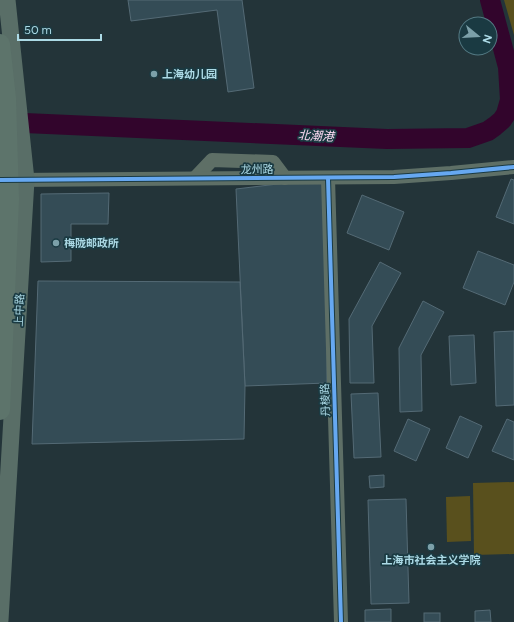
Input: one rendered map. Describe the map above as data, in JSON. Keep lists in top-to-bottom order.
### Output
{
  "streets": {
    "main road": ["上中路"],
    "street": ["龙州路", "丹棱路"]
  },
  "crossings": [
    ["龙州路", "上中路"],
    ["龙州路", "丹棱路"]
  ],
  "water": ["北潮港"],
  "places": ["上海幼儿园", "梅陇邮政所", "上海市社会主义学院"],
  "scale_bar": "50 m",
  "north": "right"
}
